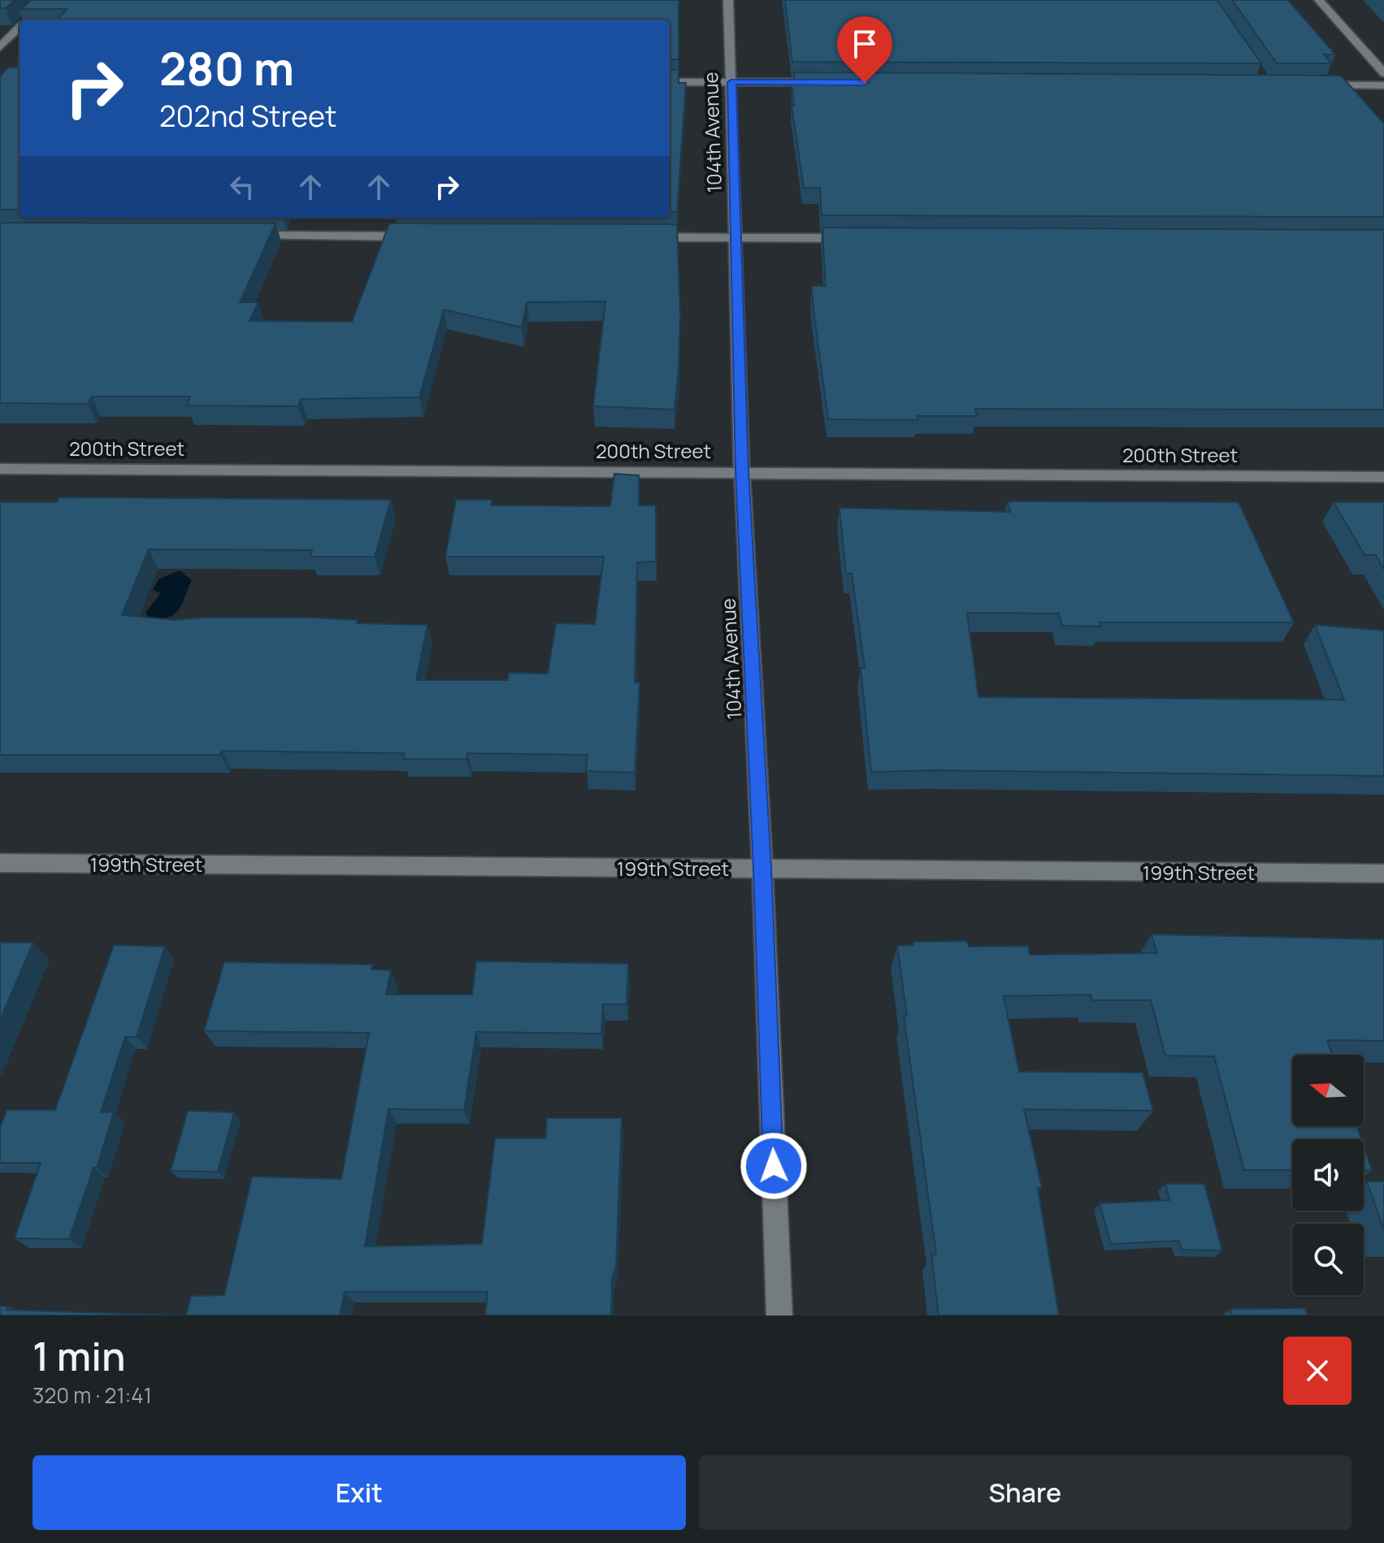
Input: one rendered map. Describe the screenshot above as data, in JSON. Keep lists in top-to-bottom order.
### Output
{
  "streets": {
    "street": ["104th Avenue", "200th Street", "199th Street"]
  },
  "crossings": [
    ["104th Avenue", "200th Street"],
    ["104th Avenue", "199th Street"]
  ],
  "north": "left",
  "page": {
    "turn": ["280 m", "202nd Street"],
    "heading": ["1 min", "320 m · 21:41"],
    "buttons": ["Exit", "Share"]
  }
}
